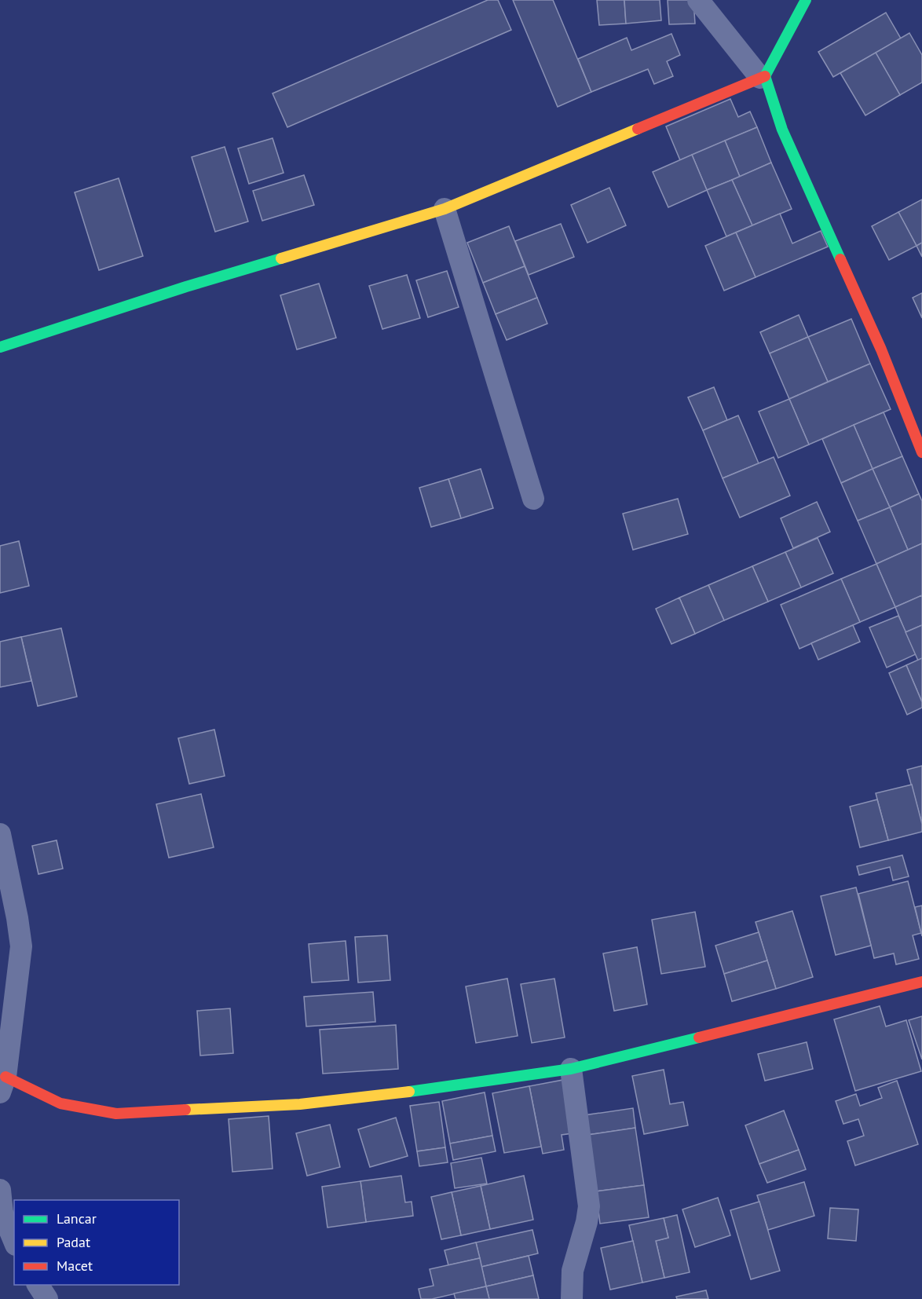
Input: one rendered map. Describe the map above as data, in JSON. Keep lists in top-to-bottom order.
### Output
{
  "legend": ["Lancar", "Padat", "Macet"]
}
